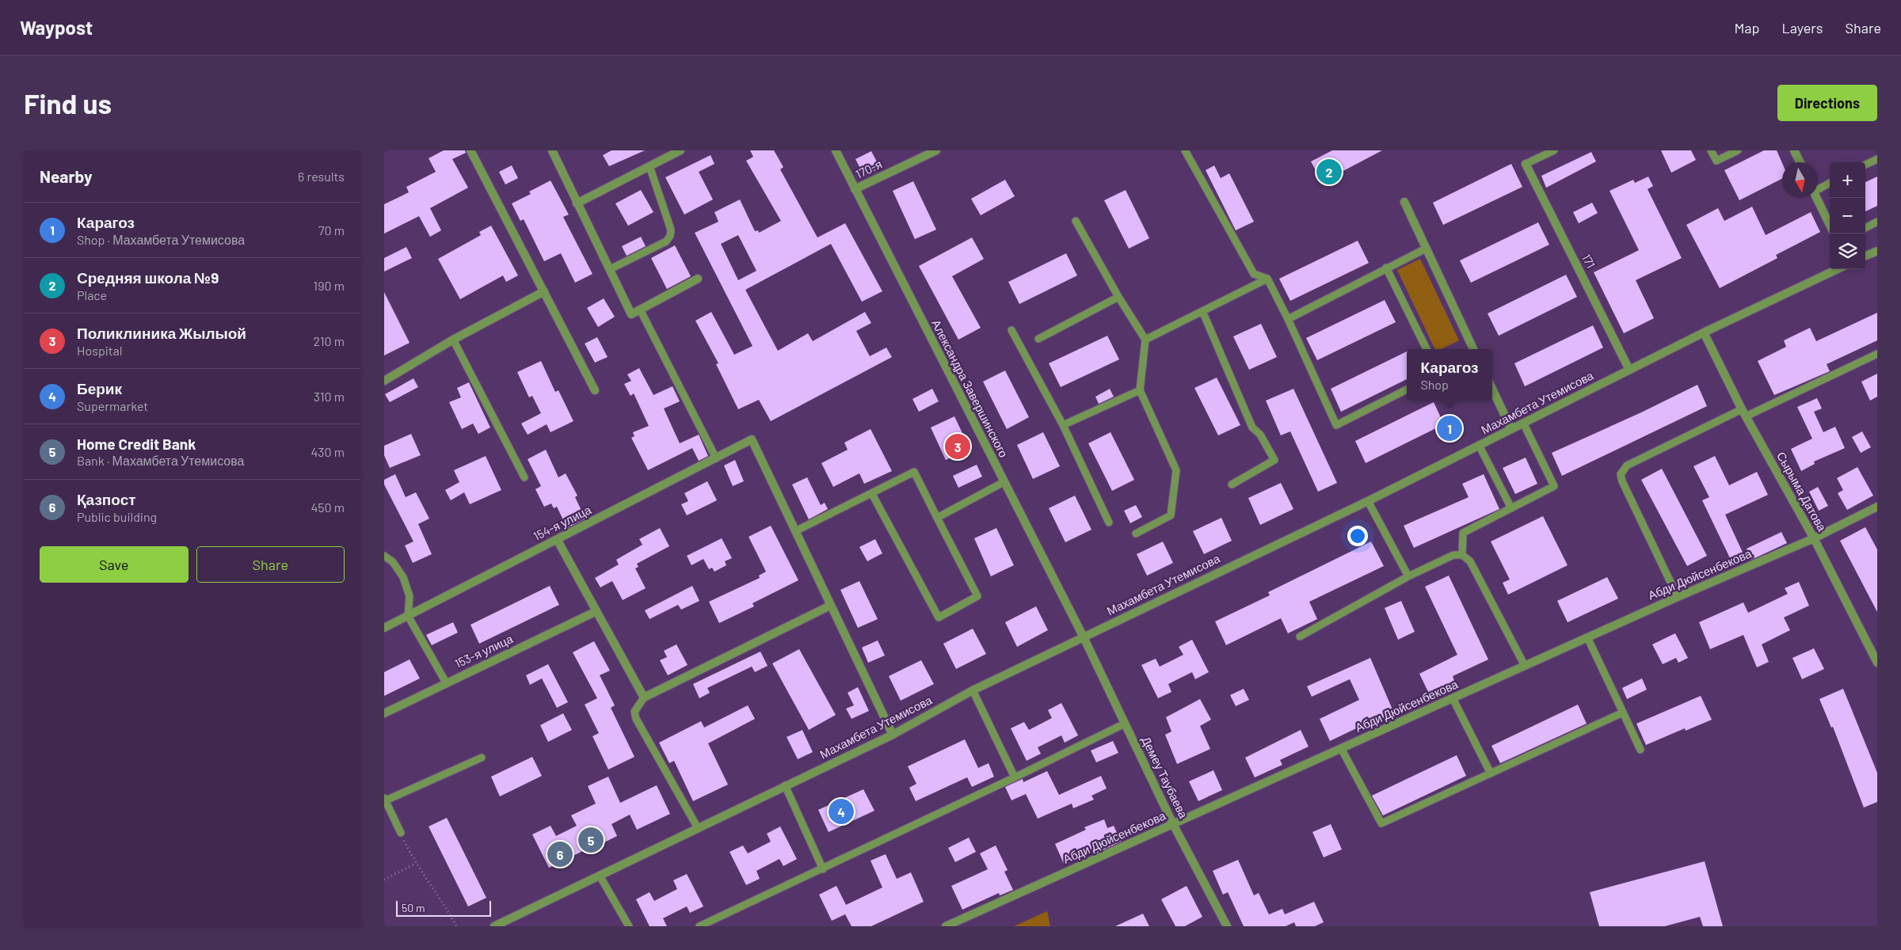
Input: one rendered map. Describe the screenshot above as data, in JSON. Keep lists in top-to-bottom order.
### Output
{
  "streets": {
    "street": [
      "170-я",
      "171",
      "Александра Завершинского",
      "Махамбета Утемисова",
      "Сырыма Датова",
      "154-я улица",
      "Абди Дюйсенбекова",
      "153-я улица",
      "Демеу Таубаева"
    ]
  },
  "crossings": [
    ["170-я", "Александра Завершинского"],
    ["171", "Махамбета Утемисова"],
    ["Александра Завершинского", "Махамбета Утемисова"],
    ["Александра Завершинского", "Демеу Таубаева"],
    ["Махамбета Утемисова", "Сырыма Датова"],
    ["Махамбета Утемисова", "Демеу Таубаева"],
    ["Сырыма Датова", "Абди Дюйсенбекова"],
    ["Абди Дюйсенбекова", "Демеу Таубаева"]
  ],
  "scale_bar": "50 m",
  "north": "bottom",
  "page": {
    "header": "Waypost",
    "nav": ["Map", "Layers", "Share"],
    "buttons": [
      "Directions",
      ["Save", "Share"]
    ],
    "title": "Find us",
    "heading": ["Nearby", "6 results"],
    "pins": [
      "2",
      "1",
      "3",
      "4",
      "5",
      "6"
    ],
    "map_buttons": ["+", "−"],
    "list": [
      {
        "mark": "1",
        "name": "Карагоз",
        "note": "Shop · Махамбета Утемисова",
        "value": "70 m"
      },
      {
        "mark": "2",
        "name": "Средняя школа №9",
        "note": "Place",
        "value": "190 m"
      },
      {
        "mark": "3",
        "name": "Поликлиника Жылыой",
        "note": "Hospital",
        "value": "210 m"
      },
      {
        "mark": "4",
        "name": "Берик",
        "note": "Supermarket",
        "value": "310 m"
      },
      {
        "mark": "5",
        "name": "Home Credit Bank",
        "note": "Bank · Махамбета Утемисова",
        "value": "430 m"
      },
      {
        "mark": "6",
        "name": "Қазпост",
        "note": "Public building",
        "value": "450 m"
      }
    ],
    "popup": ["Карагоз", "Shop"],
    "scale": "50 m"
  }
}
